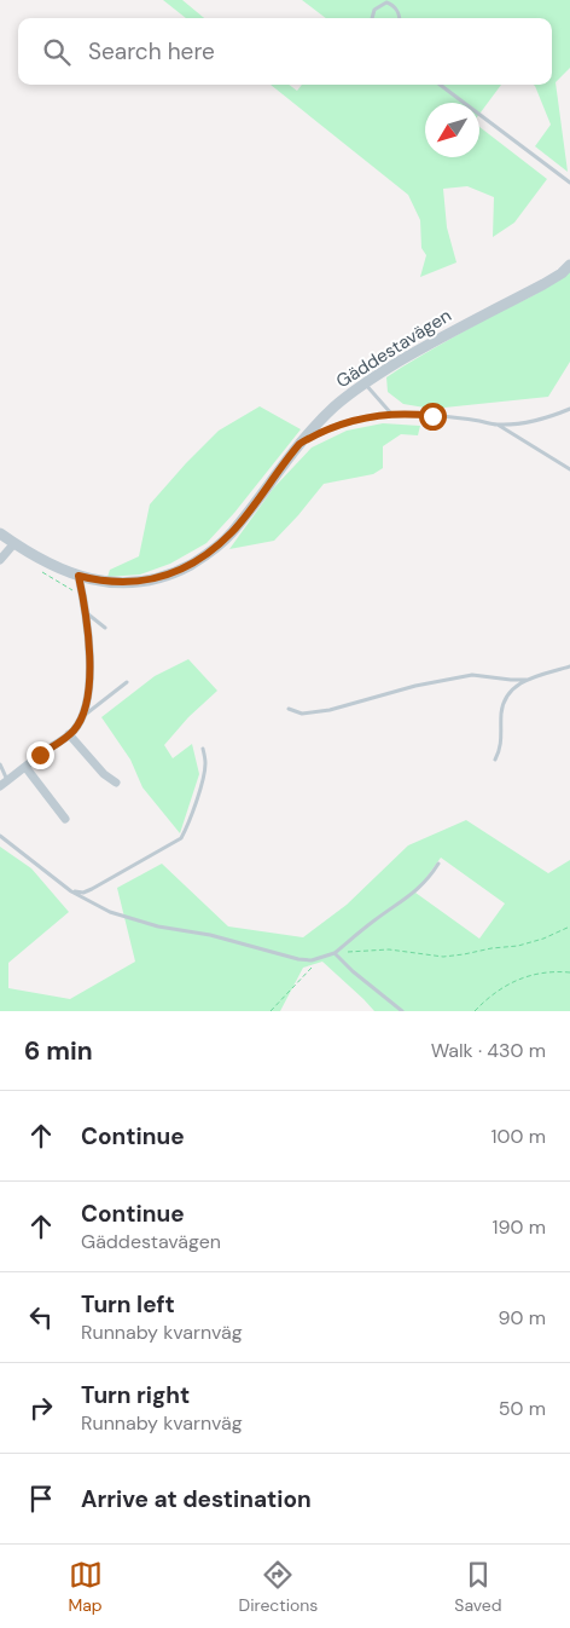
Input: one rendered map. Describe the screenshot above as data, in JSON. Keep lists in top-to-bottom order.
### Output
{
  "streets": {
    "street": ["Gäddestavägen"]
  },
  "north": "bottom left",
  "page": {
    "search": "Search here",
    "heading": ["6 min", "Walk · 430 m"],
    "list": [
      ["Continue", "100 m"],
      ["Continue", "Gäddestavägen", "190 m"],
      ["Turn left", "Runnaby kvarnväg", "90 m"],
      ["Turn right", "Runnaby kvarnväg", "50 m"],
      "Arrive at destination"
    ],
    "nav": ["Map", "Directions", "Saved"]
  }
}
